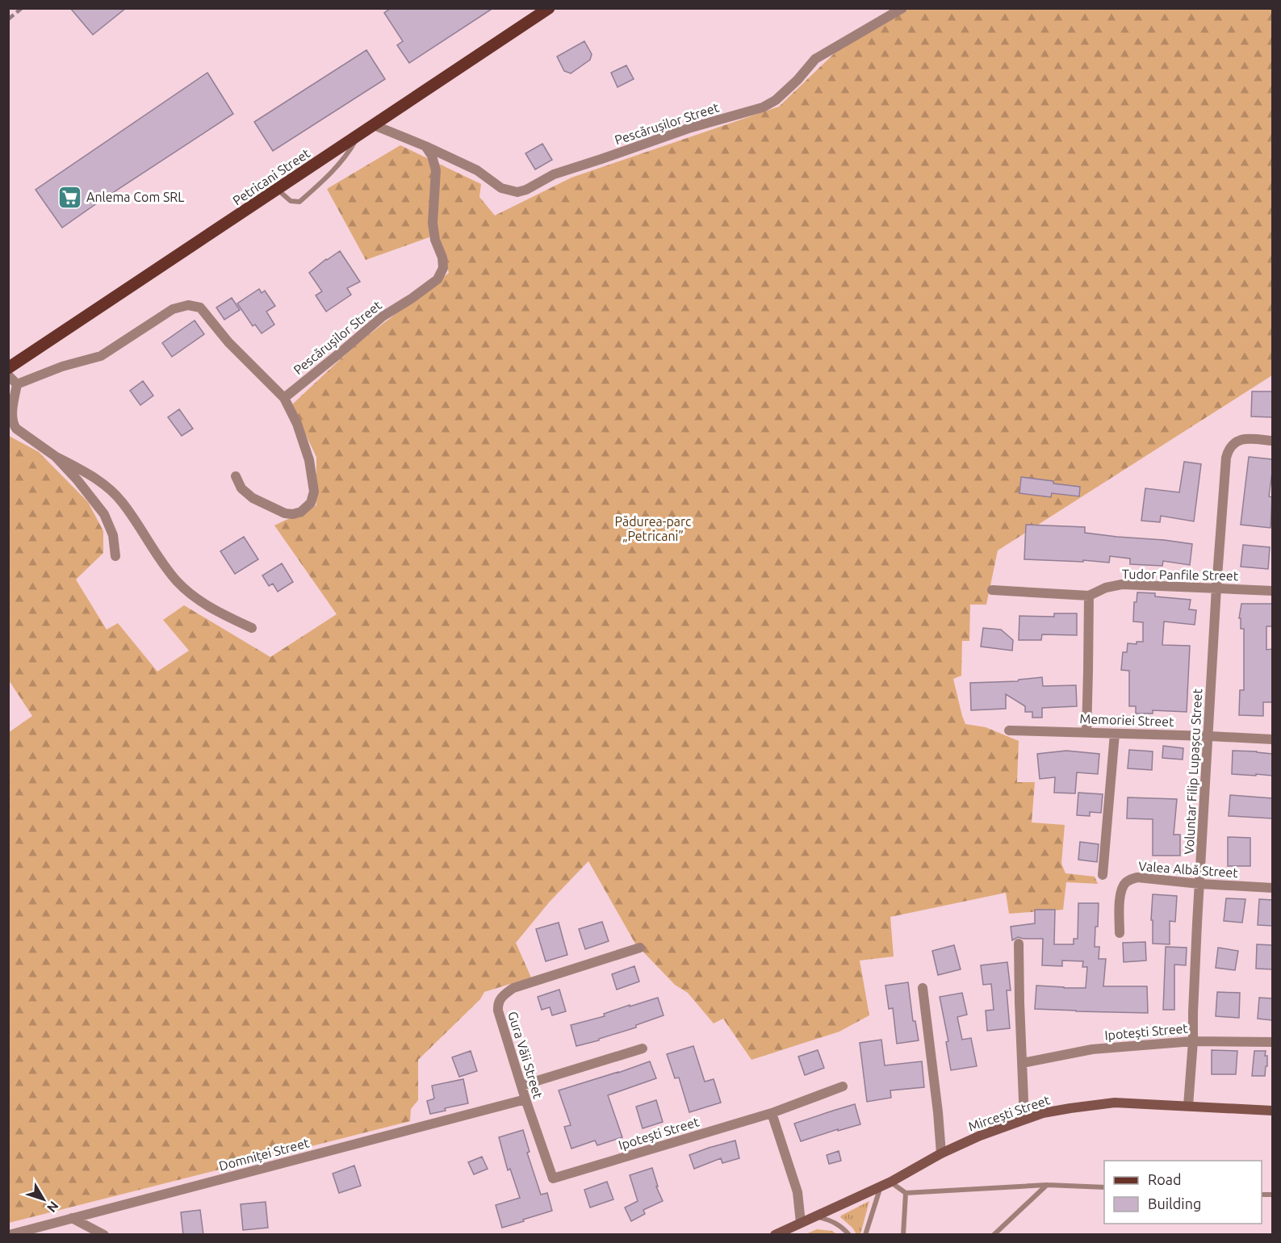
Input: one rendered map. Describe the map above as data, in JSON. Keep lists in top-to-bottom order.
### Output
{
  "streets": {
    "main road": ["Petricani Street", "Mircești Street"],
    "street": [
      "Pescărușilor Street",
      "Tudor Panfile Street",
      "Memoriei Street",
      "Voluntar Filip Lupașcu Street",
      "Valea Albă Street",
      "Ipotești Street",
      "Gura Văii Street",
      "Domniței Street"
    ]
  },
  "crossings": [
    ["Pescărușilor Street", "Petricani Street"],
    ["Tudor Panfile Street", "Voluntar Filip Lupașcu Street"],
    ["Memoriei Street", "Voluntar Filip Lupașcu Street"],
    ["Voluntar Filip Lupașcu Street", "Valea Albă Street"],
    ["Voluntar Filip Lupașcu Street", "Ipotești Street"],
    ["Voluntar Filip Lupașcu Street", "Mircești Street"],
    ["Ipotești Street", "Gura Văii Street"],
    ["Gura Văii Street", "Domniței Street"]
  ],
  "parks": ["Pădurea-parc „Petricani”"],
  "places": {
    "supermarket": ["Anlema Com SRL"]
  },
  "legend": ["Road", "Building"],
  "north": "bottom right"
}
